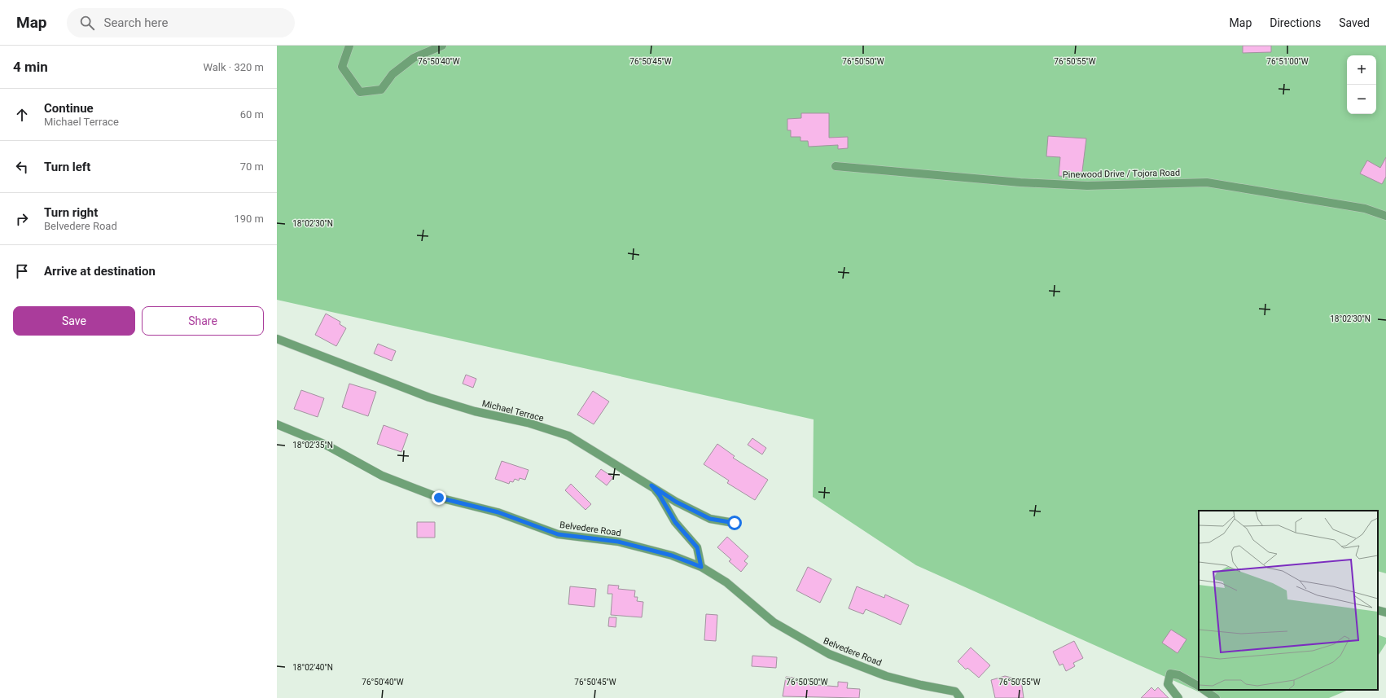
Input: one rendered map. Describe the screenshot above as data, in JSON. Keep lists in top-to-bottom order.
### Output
{
  "streets": {
    "street": ["Pinewood Drive / Tojora Road", "Michael Terrace", "Belvedere Road"]
  },
  "page": {
    "header": "Map",
    "search": "Search here",
    "nav": ["Map", "Directions", "Saved"],
    "heading": ["4 min", "Walk · 320 m"],
    "map_buttons": ["+", "−"],
    "list": [
      ["Continue", "Michael Terrace", "60 m"],
      ["Turn left", "70 m"],
      ["Turn right", "Belvedere Road", "190 m"],
      "Arrive at destination"
    ],
    "buttons": ["Save", "Share"]
  },
  "coordinates": [
    "76°50'40\"W",
    "76°50'45\"W",
    "76°50'50\"W",
    "76°50'55\"W",
    "76°51'00\"W",
    "18°02'30\"N",
    "18°02'35\"N",
    "18°02'40\"N"
  ]
}
